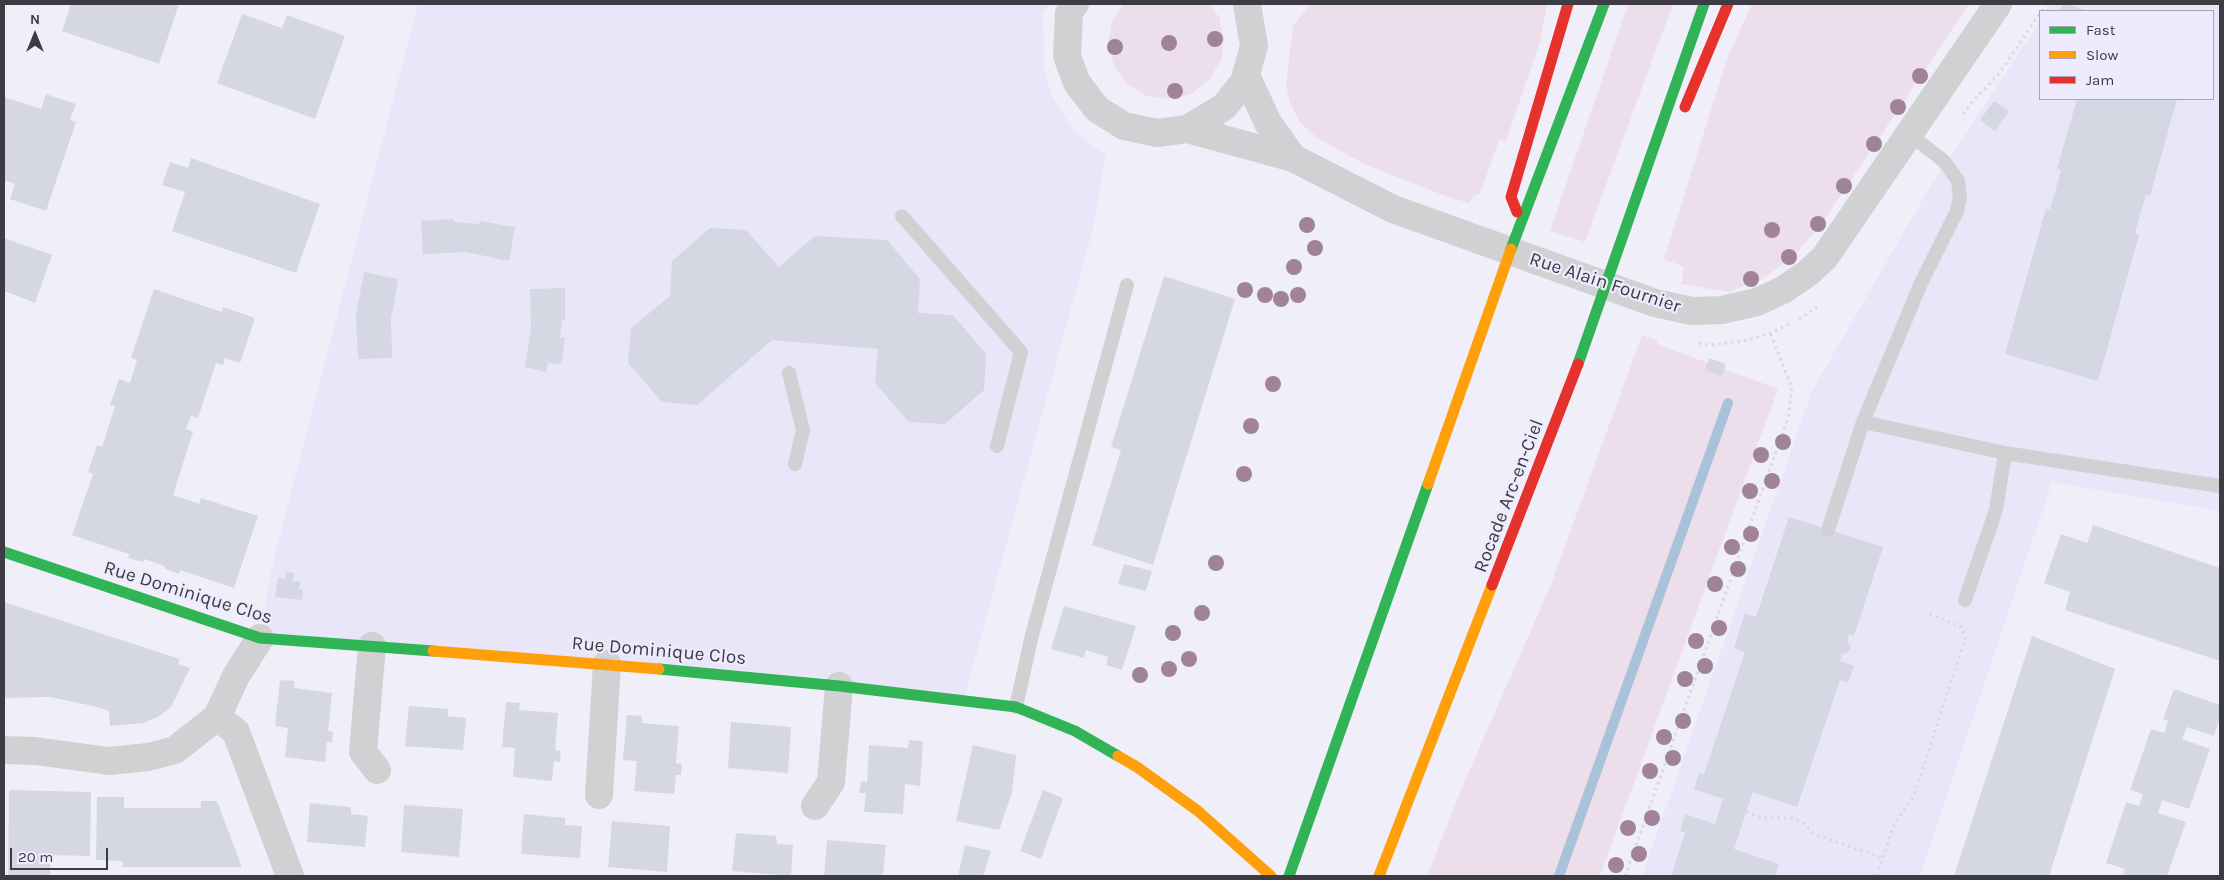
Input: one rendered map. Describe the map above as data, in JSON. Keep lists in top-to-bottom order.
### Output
{
  "streets": {
    "main road": ["Rocade Arc-en-Ciel", "Rue Dominique Clos"],
    "street": ["Rue Alain Fournier"]
  },
  "legend": ["Fast", "Slow", "Jam"],
  "scale_bar": "20 m",
  "north": "top"
}
